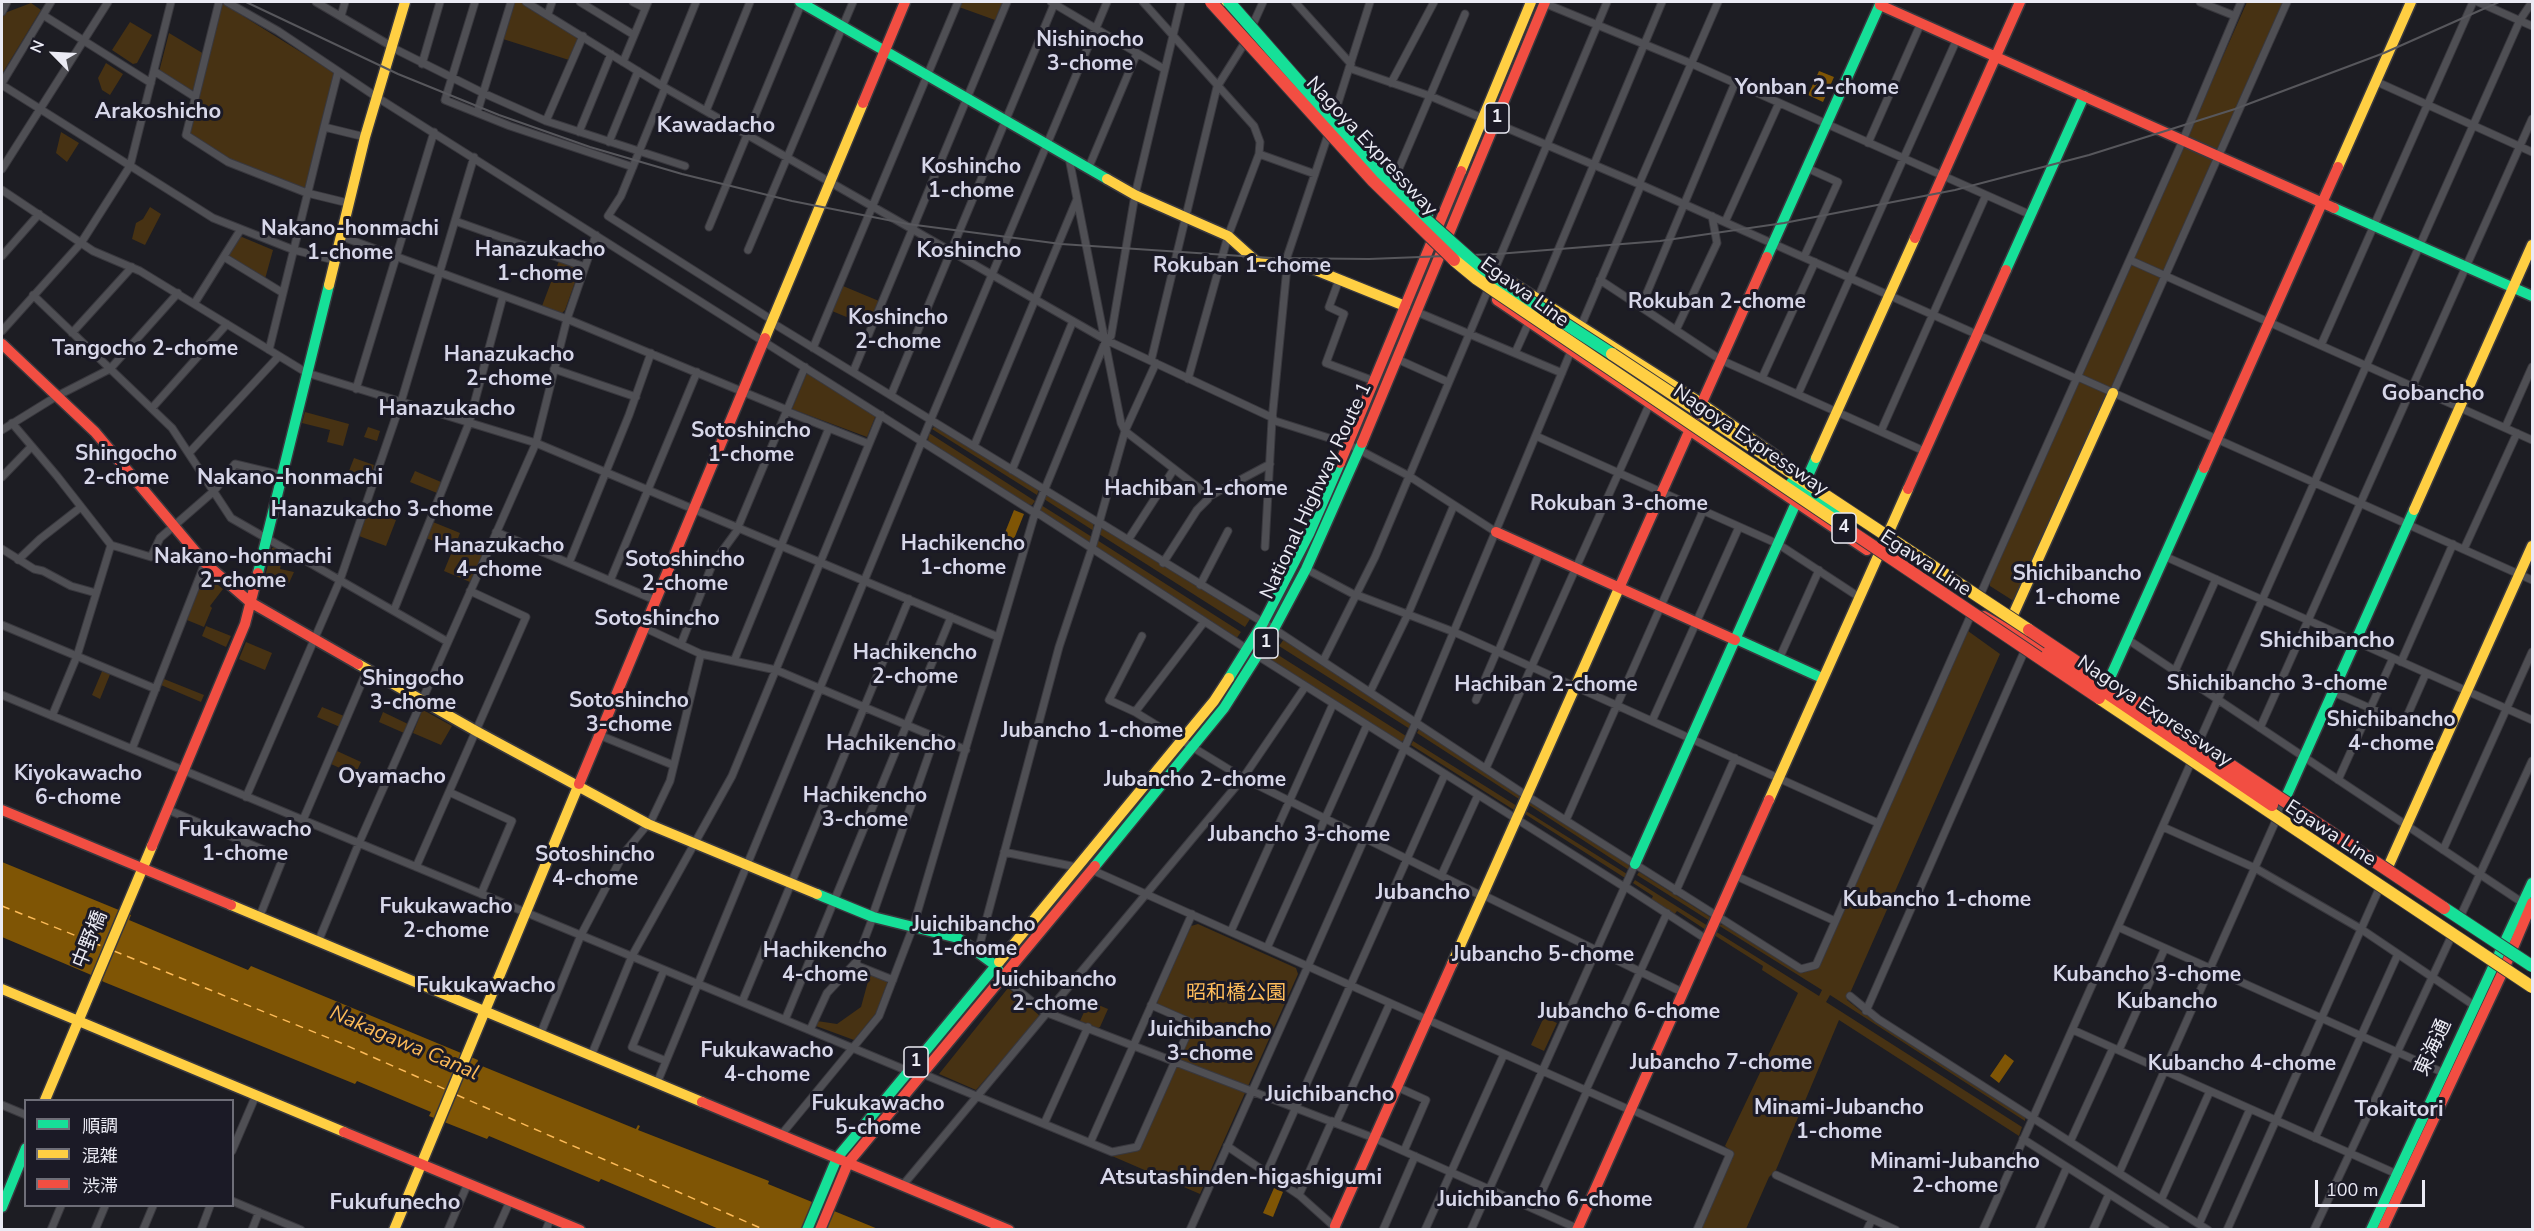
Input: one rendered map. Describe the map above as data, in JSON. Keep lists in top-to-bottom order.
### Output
{
  "streets": {
    "main road": [
      "1",
      "Nagoya Expressway",
      "Egawa Line",
      "National Highway Route 1",
      "4",
      "中野橋",
      "東海通"
    ]
  },
  "crossings": [
    ["Nagoya Expressway", "Egawa Line"],
    ["Egawa Line", "National Highway Route 1"],
    ["Egawa Line", "東海通"]
  ],
  "districts": [
    "Nishinocho 3-chome",
    "Yonban 2-chome",
    "Arakoshicho",
    "Kawadacho",
    "Koshincho 1-chome",
    "Nakano-honmachi 1-chome",
    "Hanazukacho 1-chome",
    "Koshincho",
    "Rokuban 1-chome",
    "Rokuban 2-chome",
    "Koshincho 2-chome",
    "Tangocho 2-chome",
    "Hanazukacho 2-chome",
    "Gobancho",
    "Hanazukacho",
    "Sotoshincho 1-chome",
    "Shingocho 2-chome",
    "Nakano-honmachi",
    "Hachiban 1-chome",
    "Rokuban 3-chome",
    "Hanazukacho 3-chome",
    "Hachikencho 1-chome",
    "Hanazukacho 4-chome",
    "Nakano-honmachi 2-chome",
    "Sotoshincho 2-chome",
    "Shichibancho 1-chome",
    "Sotoshincho",
    "Shichibancho",
    "Hachikencho 2-chome",
    "Shingocho 3-chome",
    "Shichibancho 3-chome",
    "Hachiban 2-chome",
    "Sotoshincho 3-chome",
    "Shichibancho 4-chome",
    "Jubancho 1-chome",
    "Hachikencho",
    "Kiyokawacho 6-chome",
    "Oyamacho",
    "Jubancho 2-chome",
    "Hachikencho 3-chome",
    "Fukukawacho 1-chome",
    "Jubancho 3-chome",
    "Sotoshincho 4-chome",
    "Jubancho",
    "Kubancho 1-chome",
    "Fukukawacho 2-chome",
    "Juichibancho 1-chome",
    "Hachikencho 4-chome",
    "Jubancho 5-chome",
    "Kubancho 3-chome",
    "Juichibancho 2-chome",
    "Fukukawacho",
    "Kubancho",
    "Jubancho 6-chome",
    "Juichibancho 3-chome",
    "Fukukawacho 4-chome",
    "Jubancho 7-chome",
    "Kubancho 4-chome",
    "Juichibancho",
    "Fukukawacho 5-chome",
    "Minami-Jubancho 1-chome",
    "Tokaitori",
    "Minami-Jubancho 2-chome",
    "Atsutashinden-higashigumi",
    "Juichibancho 6-chome",
    "Fukufunecho"
  ],
  "water": ["Nakagawa Canal"],
  "parks": ["昭和橋公園"],
  "legend": ["順調", "混雑", "渋滞"],
  "scale_bar": "100 m",
  "north": "top left"
}
